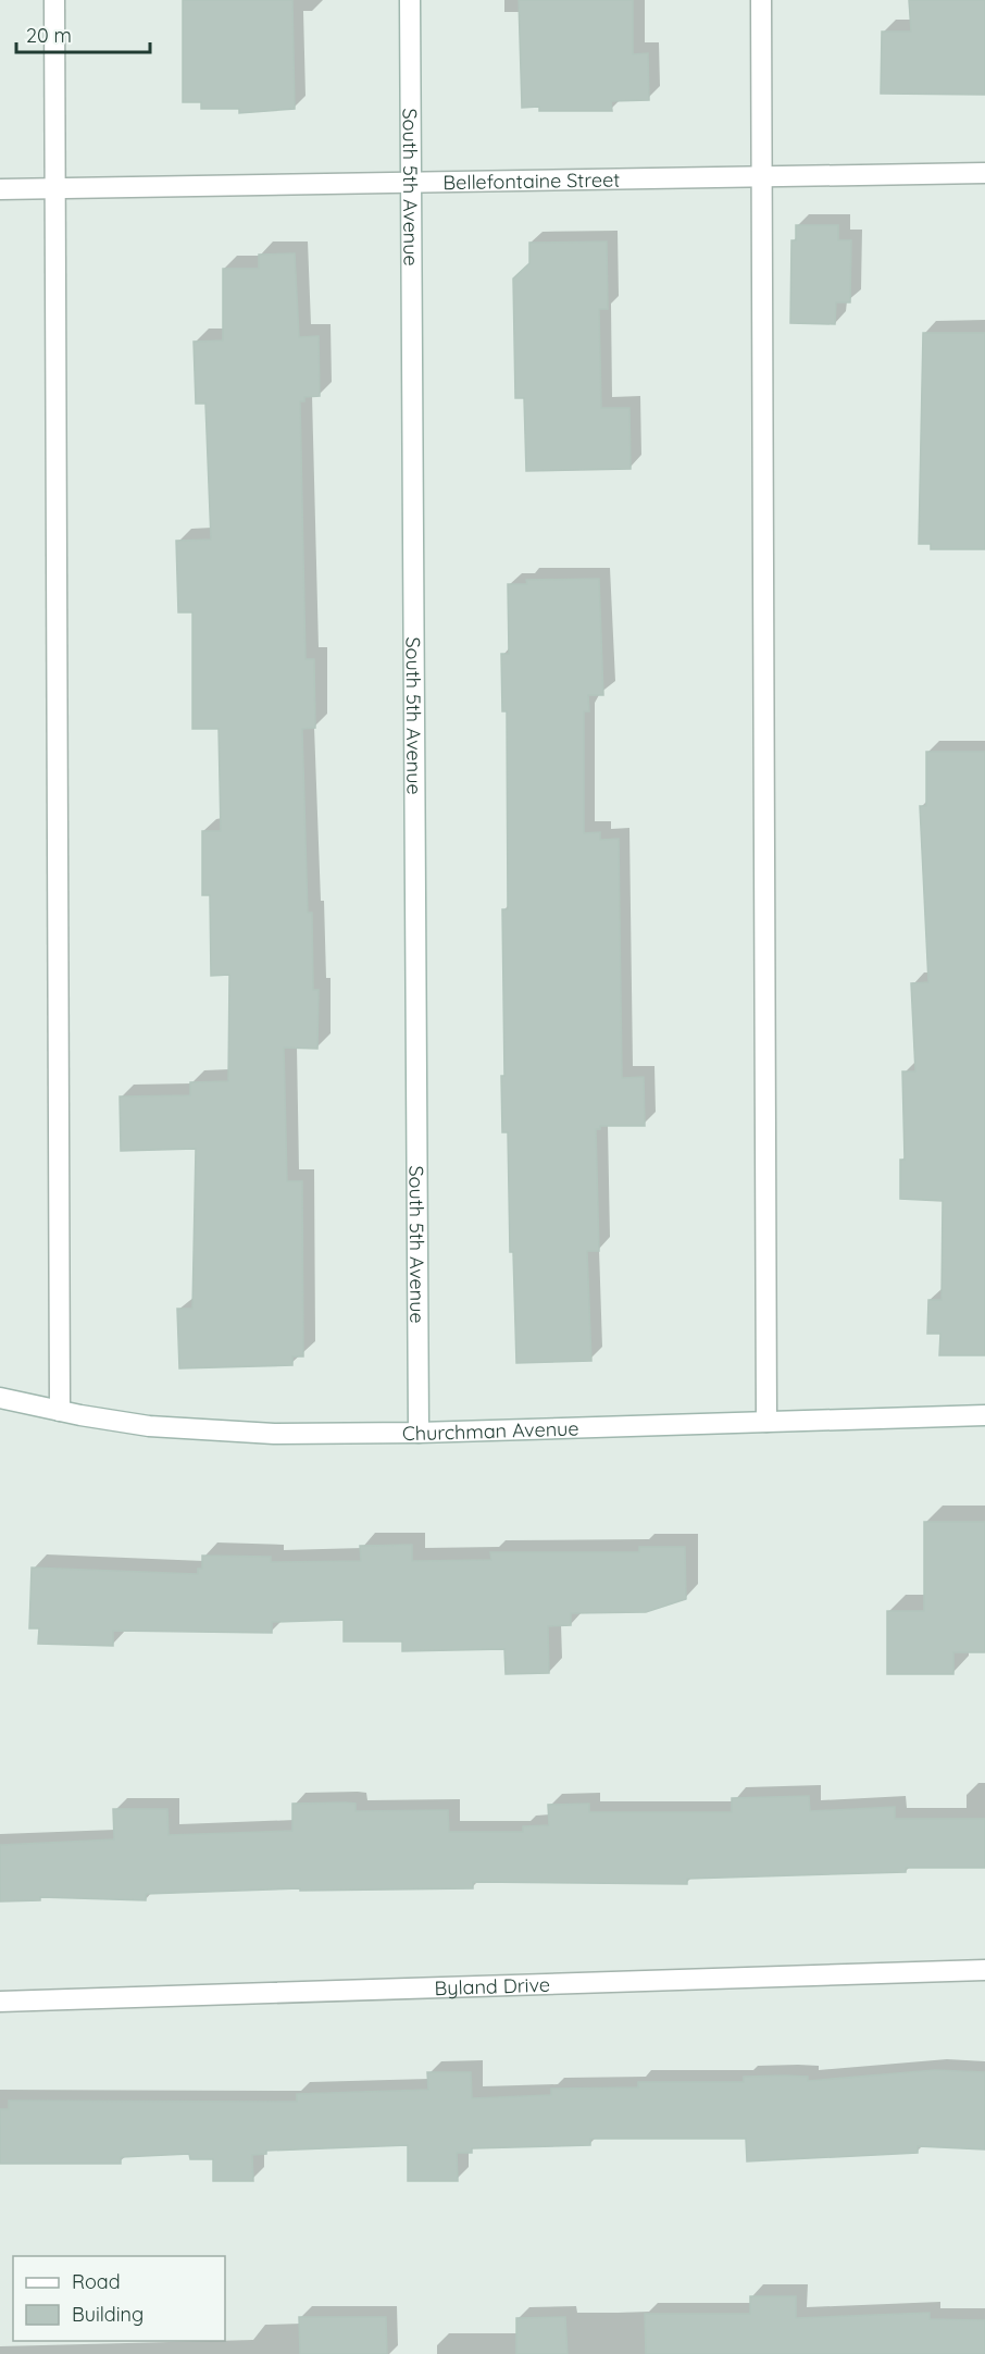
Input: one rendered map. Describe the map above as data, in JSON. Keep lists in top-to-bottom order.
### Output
{
  "streets": {
    "street": [
      "Bellefontaine Street",
      "South 5th Avenue",
      "Churchman Avenue",
      "Byland Drive"
    ]
  },
  "crossings": [
    ["Bellefontaine Street", "South 5th Avenue"],
    ["South 5th Avenue", "Churchman Avenue"]
  ],
  "legend": ["Road", "Building"],
  "scale_bar": "20 m"
}
